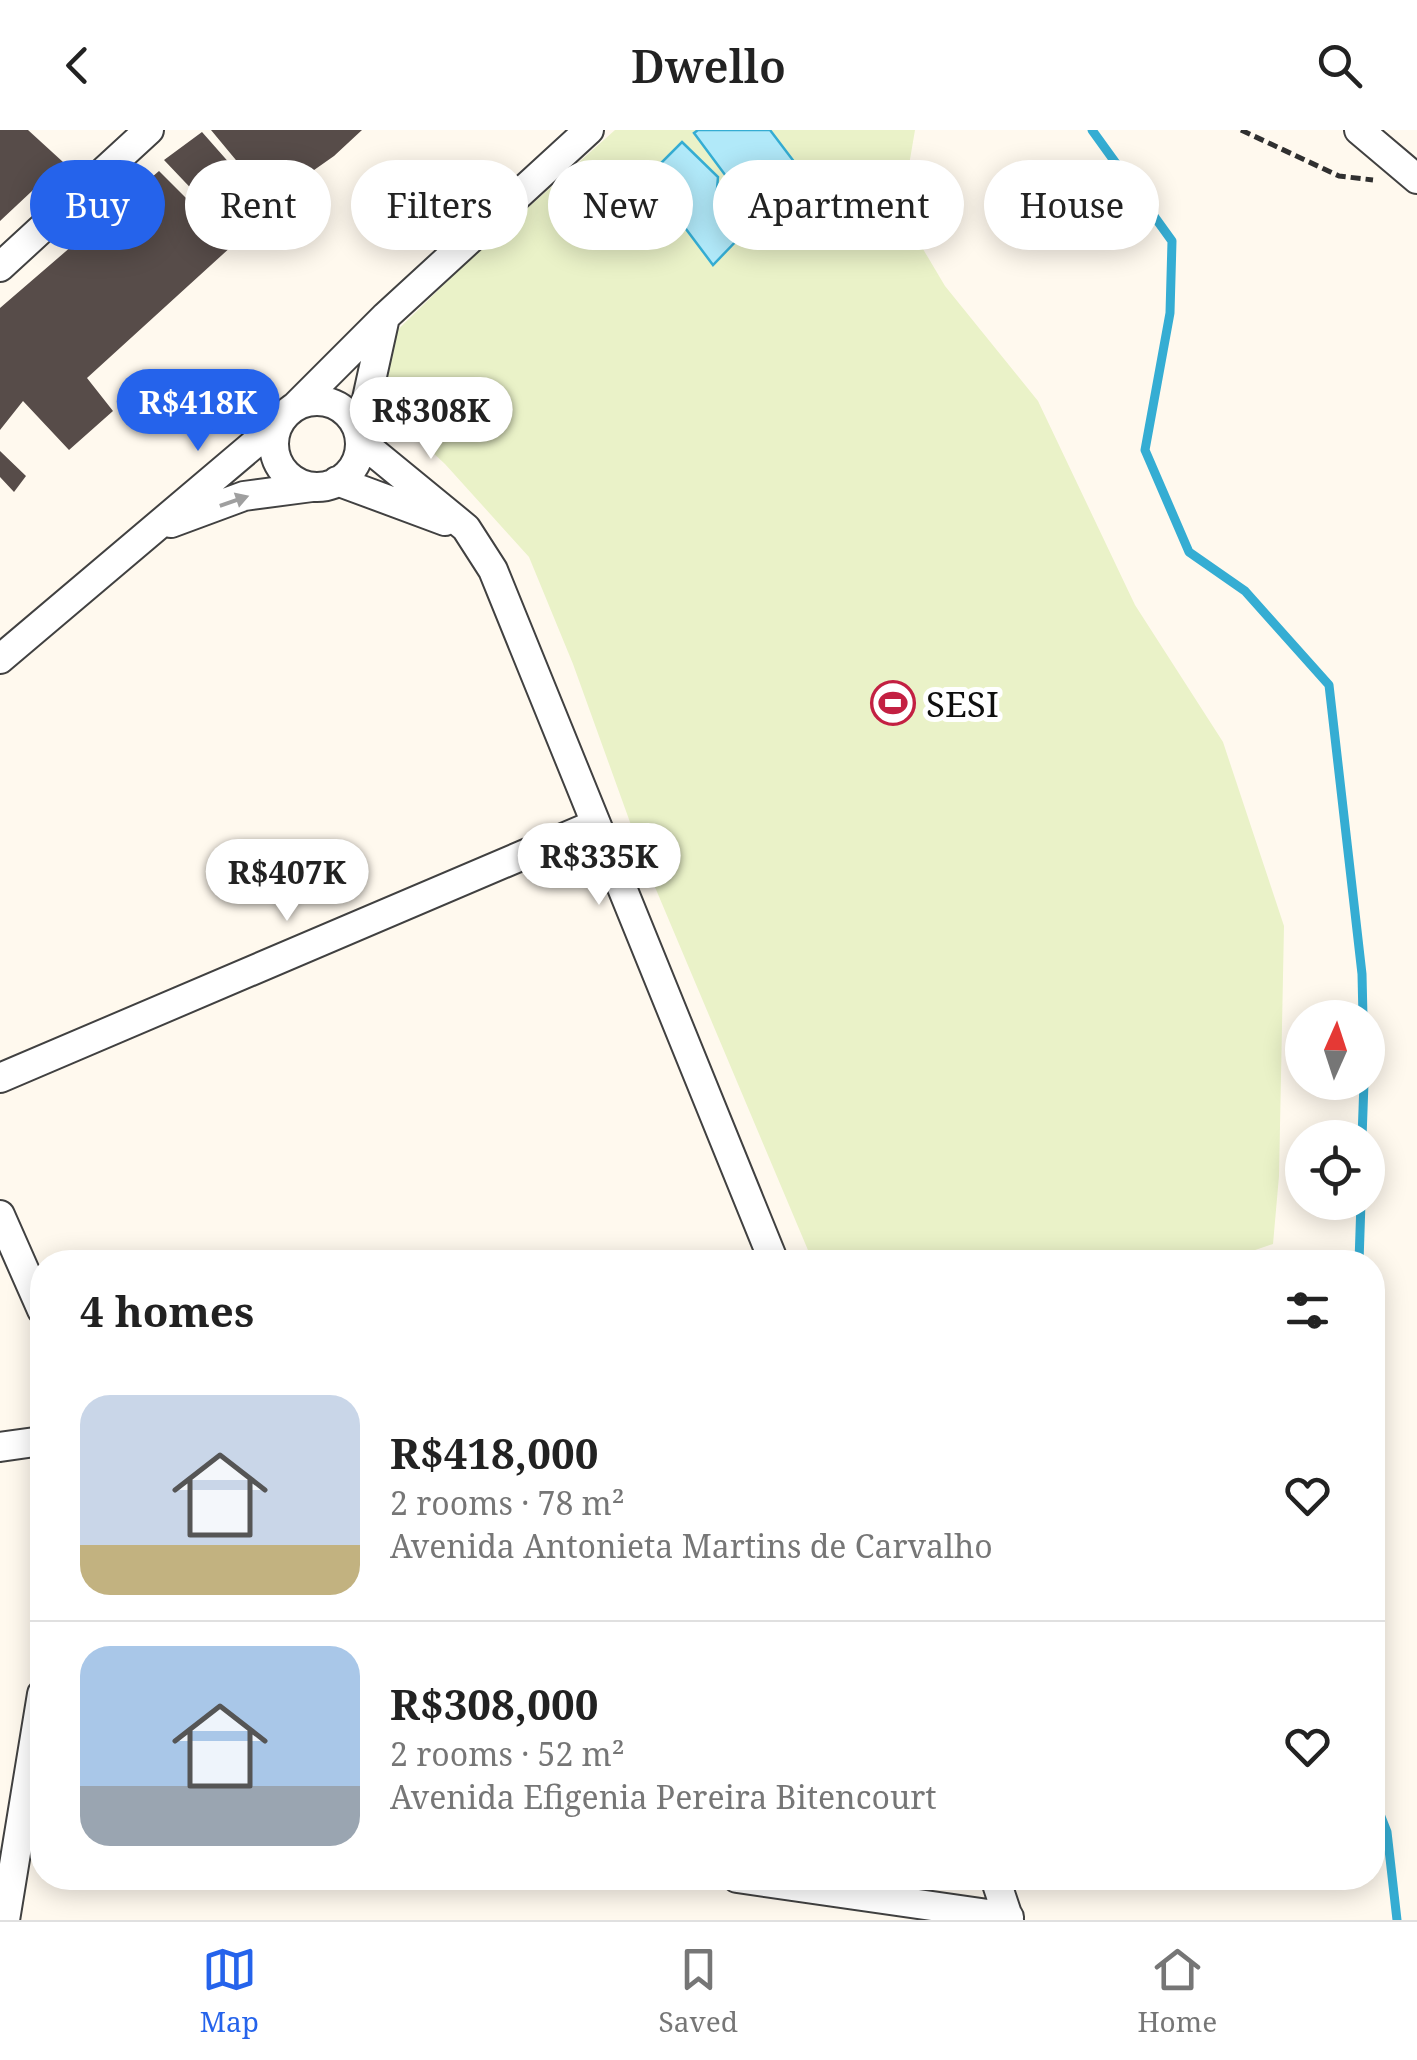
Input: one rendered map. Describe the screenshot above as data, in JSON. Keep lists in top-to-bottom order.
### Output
{
  "places": {
    "sports": ["SESI"]
  },
  "north": "top",
  "page": {
    "header": "Dwello",
    "chip": [
      "Buy",
      "Rent",
      "Filters",
      "New",
      "Apartment",
      "House"
    ],
    "price": [
      "R$418K",
      "R$308K",
      "R$335K",
      "R$407K"
    ],
    "heading": "4 homes",
    "list": [
      {
        "name": "R$418,000",
        "note": "2 rooms · 78 m² · Avenida Antonieta Martins de Carvalho"
      },
      {
        "name": "R$308,000",
        "note": "2 rooms · 52 m² · Avenida Efigenia Pereira Bitencourt"
      }
    ],
    "tabs": ["Map", "Saved", "Home"]
  }
}
